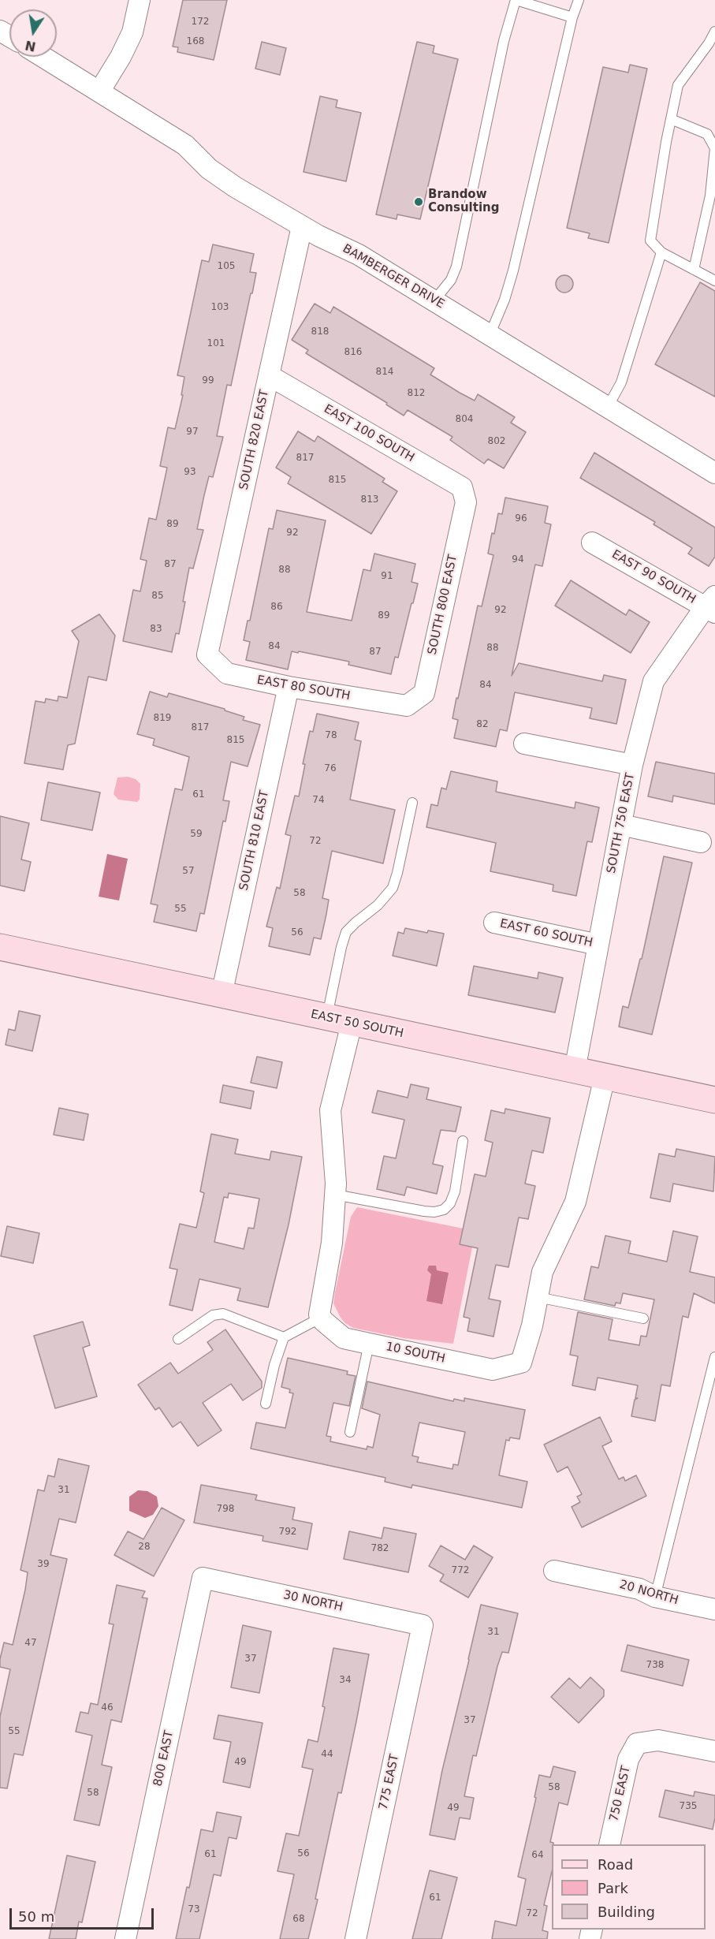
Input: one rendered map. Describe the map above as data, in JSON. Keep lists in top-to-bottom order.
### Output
{
  "streets": {
    "main road": ["EAST 50 SOUTH"],
    "street": [
      "BAMBERGER DRIVE",
      "EAST 100 SOUTH",
      "SOUTH 820 EAST",
      "EAST 90 SOUTH",
      "SOUTH 800 EAST",
      "EAST 80 SOUTH",
      "SOUTH 750 EAST",
      "SOUTH 810 EAST",
      "EAST 60 SOUTH",
      "10 SOUTH",
      "20 NORTH",
      "30 NORTH",
      "800 EAST",
      "775 EAST",
      "750 EAST"
    ]
  },
  "crossings": [
    ["BAMBERGER DRIVE", "SOUTH 820 EAST"],
    ["EAST 100 SOUTH", "SOUTH 820 EAST"],
    ["EAST 100 SOUTH", "SOUTH 800 EAST"],
    ["SOUTH 820 EAST", "EAST 80 SOUTH"],
    ["EAST 90 SOUTH", "SOUTH 750 EAST"],
    ["SOUTH 800 EAST", "EAST 80 SOUTH"],
    ["EAST 80 SOUTH", "SOUTH 810 EAST"],
    ["SOUTH 750 EAST", "EAST 60 SOUTH"],
    ["SOUTH 750 EAST", "EAST 50 SOUTH"],
    ["SOUTH 810 EAST", "EAST 50 SOUTH"],
    ["30 NORTH", "800 EAST"],
    ["30 NORTH", "775 EAST"]
  ],
  "places": ["Brandow Consulting"],
  "house_numbers": [
    "172",
    "168",
    "105",
    "103",
    "818",
    "101",
    "816",
    "814",
    "99",
    "812",
    "804",
    "97",
    "802",
    "817",
    "93",
    "815",
    "813",
    "96",
    "89",
    "92",
    "94",
    "87",
    "88",
    "91",
    "85",
    "86",
    "92",
    "89",
    "83",
    "84",
    "88",
    "87",
    "84",
    "819",
    "82",
    "817",
    "78",
    "815",
    "76",
    "61",
    "74",
    "59",
    "72",
    "57",
    "58",
    "55",
    "56",
    "31",
    "798",
    "792",
    "28",
    "782",
    "39",
    "772",
    "31",
    "47",
    "37",
    "738",
    "34",
    "46",
    "37",
    "55",
    "44",
    "49",
    "58",
    "58",
    "735",
    "49",
    "56",
    "61",
    "64",
    "61",
    "73",
    "72",
    "68"
  ],
  "legend": ["Road", "Park", "Building"],
  "scale_bar": "50 m",
  "north": "bottom"
}
